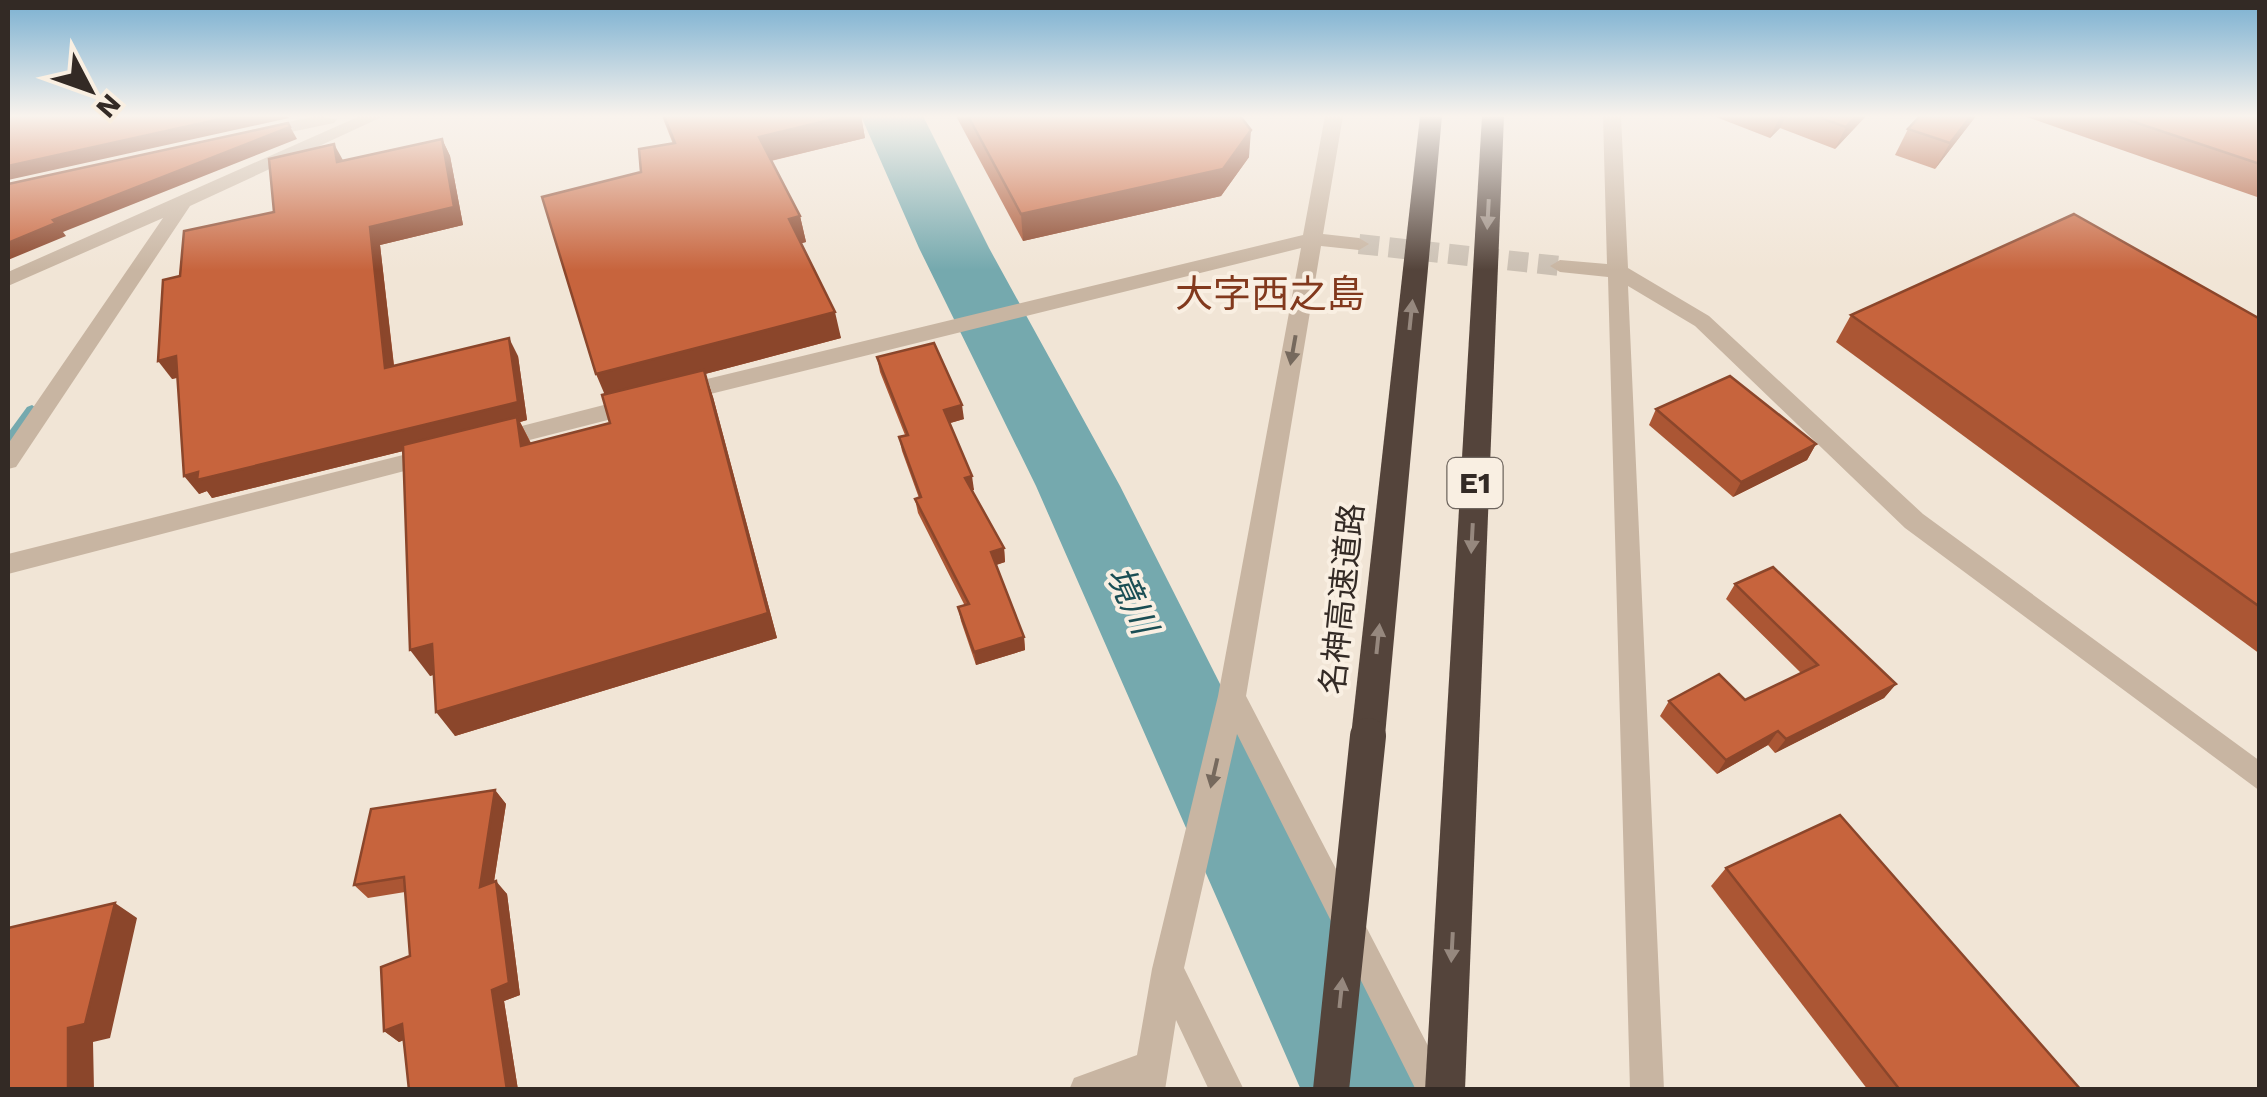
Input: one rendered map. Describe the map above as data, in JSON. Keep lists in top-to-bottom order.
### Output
{
  "streets": {
    "highway": ["E1", "名神高速道路"]
  },
  "districts": ["大字西之島"],
  "water": ["境川"],
  "north": "bottom right"
}
